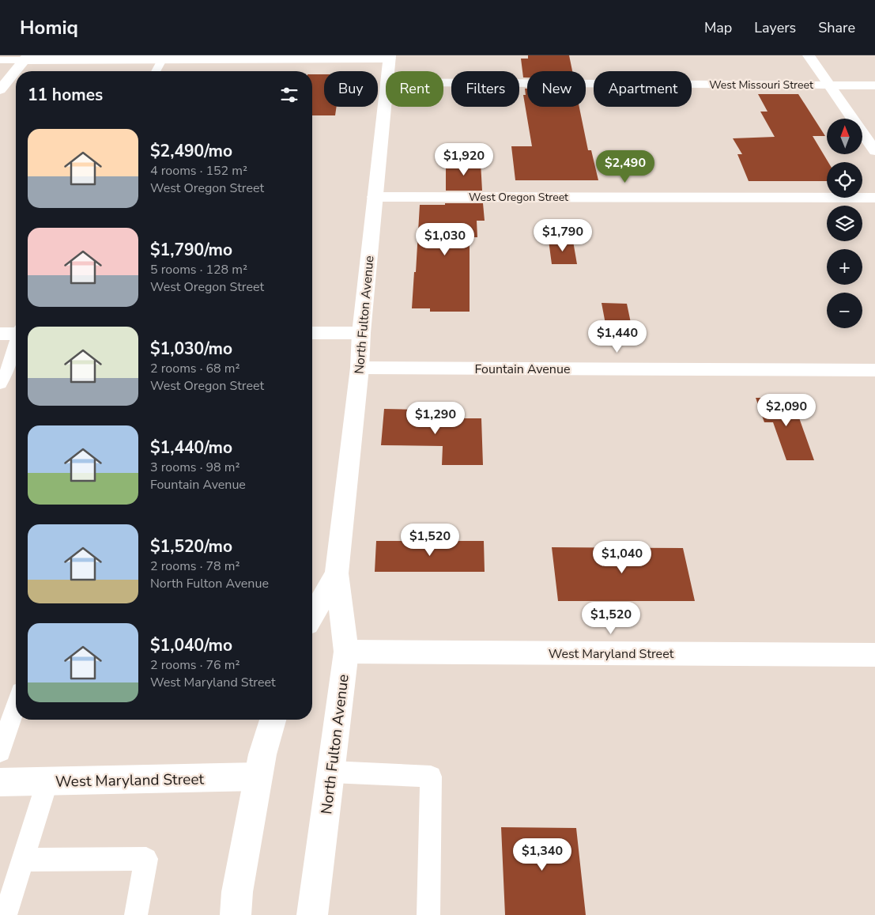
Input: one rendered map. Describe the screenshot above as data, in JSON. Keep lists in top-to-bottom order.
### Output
{
  "streets": {
    "street": [
      "West Missouri Street",
      "West Oregon Street",
      "North Fulton Avenue",
      "Fountain Avenue",
      "West Maryland Street"
    ]
  },
  "crossings": [
    ["West Oregon Street", "North Fulton Avenue"],
    ["North Fulton Avenue", "Fountain Avenue"],
    ["North Fulton Avenue", "West Maryland Street"]
  ],
  "north": "top",
  "page": {
    "header": "Homiq",
    "nav": ["Map", "Layers", "Share"],
    "chip": [
      "Buy",
      "Rent",
      "Filters",
      "New",
      "Apartment"
    ],
    "heading": "11 homes",
    "map_buttons": ["+", "−"],
    "list": [
      {
        "name": "$2,490/mo",
        "note": "4 rooms · 152 m² · West Oregon Street"
      },
      {
        "name": "$1,790/mo",
        "note": "5 rooms · 128 m² · West Oregon Street"
      },
      {
        "name": "$1,030/mo",
        "note": "2 rooms · 68 m² · West Oregon Street"
      },
      {
        "name": "$1,440/mo",
        "note": "3 rooms · 98 m² · Fountain Avenue"
      },
      {
        "name": "$1,520/mo",
        "note": "2 rooms · 78 m² · North Fulton Avenue"
      },
      {
        "name": "$1,040/mo",
        "note": "2 rooms · 76 m² · West Maryland Street"
      }
    ],
    "price": [
      "$1,920",
      "$2,490",
      "$1,790",
      "$1,030",
      "$1,440",
      "$2,090",
      "$1,290",
      "$1,520",
      "$1,040",
      "$1,520",
      "$1,340"
    ]
  }
}
